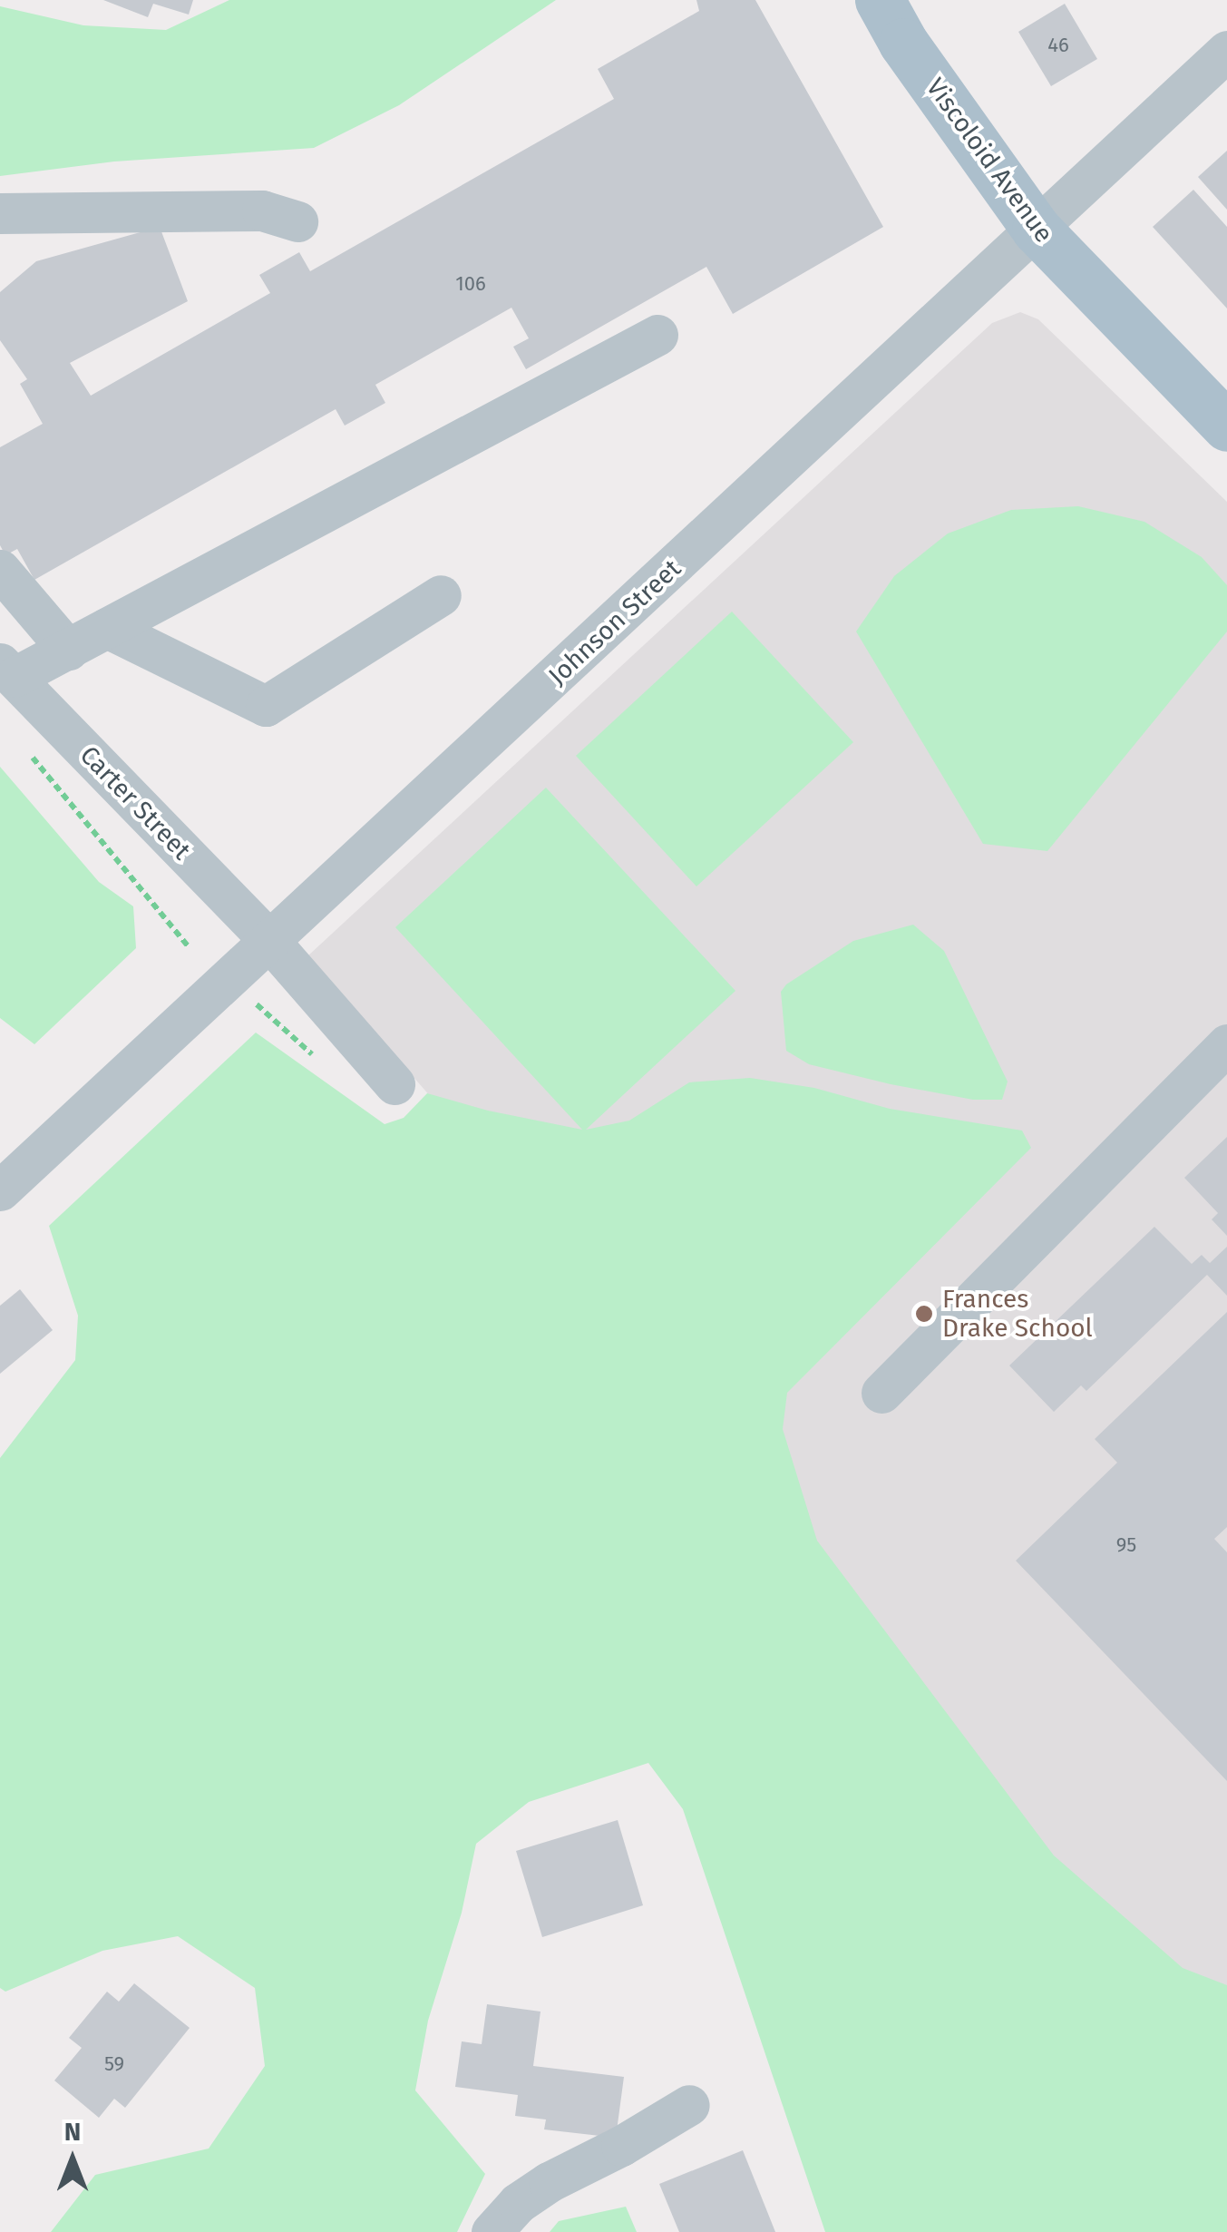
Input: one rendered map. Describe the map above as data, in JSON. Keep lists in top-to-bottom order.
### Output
{
  "streets": {
    "main road": ["Viscoloid Avenue"],
    "street": ["Johnson Street", "Carter Street"]
  },
  "crossings": [
    ["Viscoloid Avenue", "Johnson Street"],
    ["Johnson Street", "Carter Street"]
  ],
  "places": ["Frances Drake School"],
  "house_numbers": [
    "46",
    "106",
    "95",
    "59"
  ],
  "north": "top"
}
